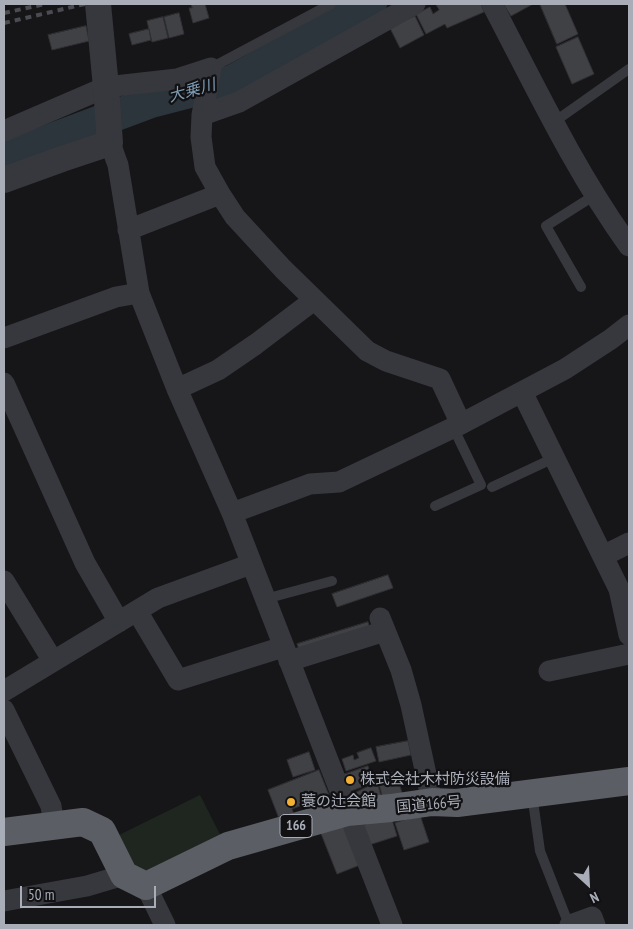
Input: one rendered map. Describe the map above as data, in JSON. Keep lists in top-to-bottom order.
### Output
{
  "streets": {
    "highway": ["国道166号", "166"]
  },
  "water": ["大乗川"],
  "places": ["株式会社木村防災設備", "蓑の辻会館"],
  "scale_bar": "50 m",
  "north": "bottom right"
}
